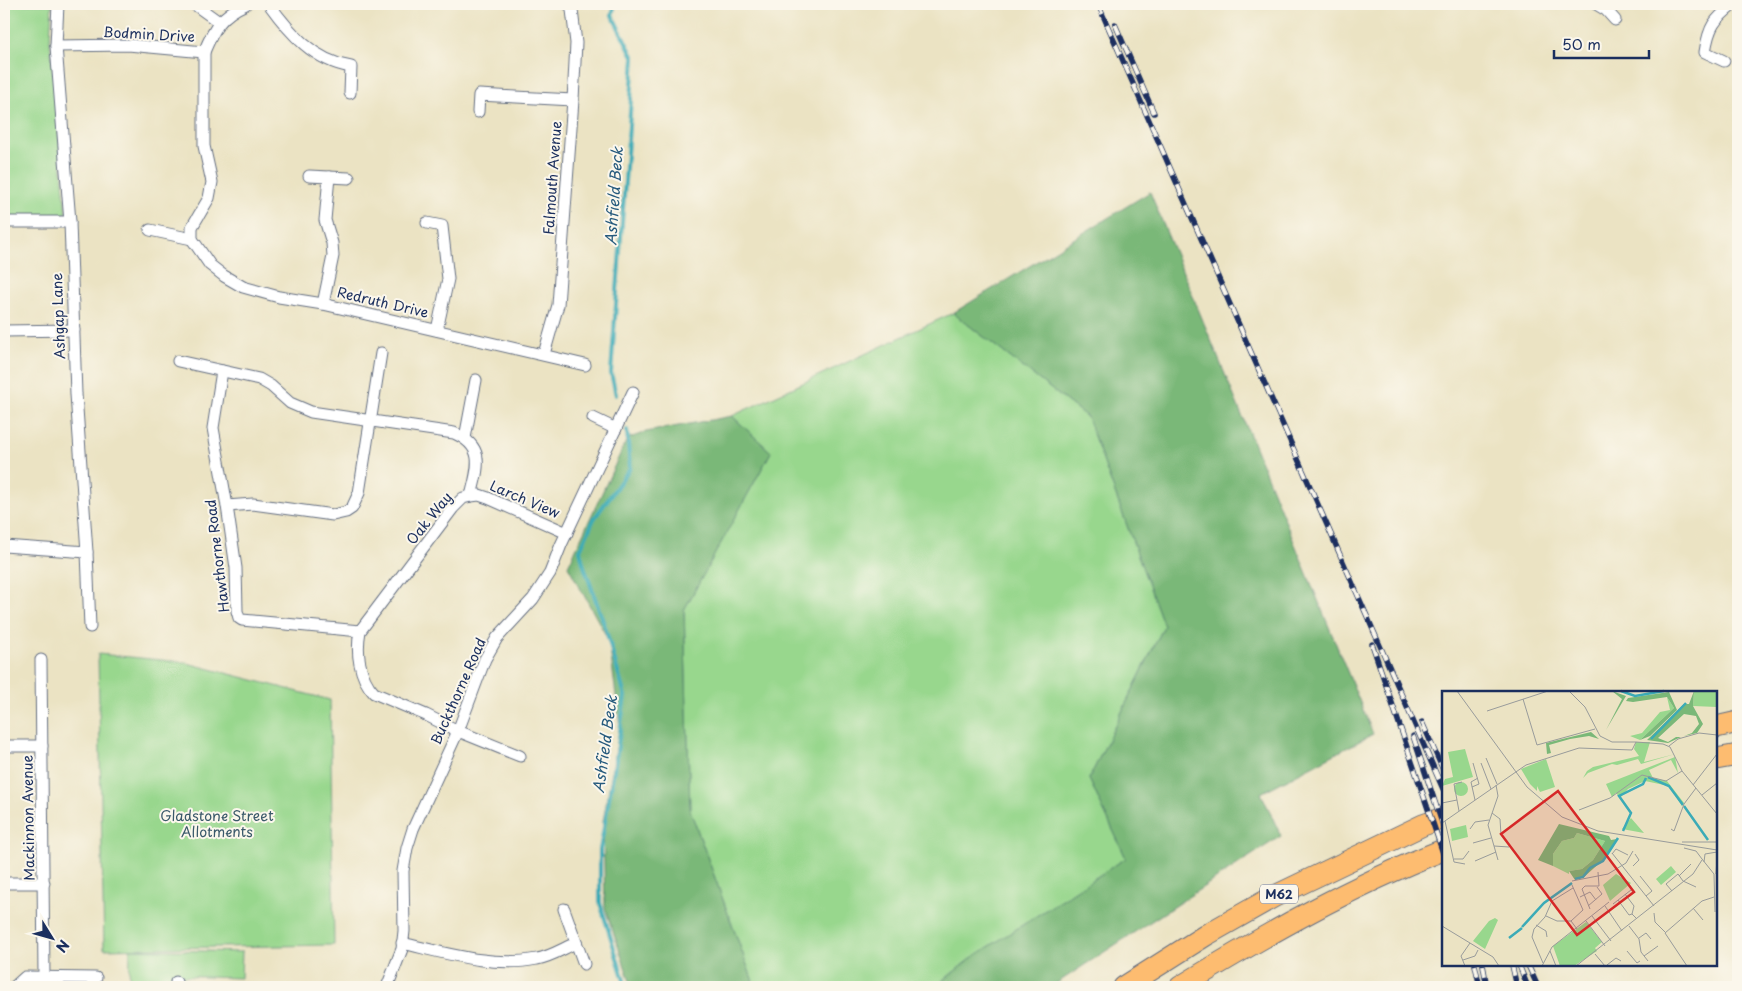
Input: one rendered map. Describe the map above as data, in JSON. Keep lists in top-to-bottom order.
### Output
{
  "streets": {
    "highway": ["M62"],
    "street": [
      "Bodmin Drive",
      "Falmouth Avenue",
      "Redruth Drive",
      "Ashgap Lane",
      "Larch View",
      "Oak Way",
      "Hawthorne Road",
      "Buckthorne Road",
      "Mackinnon Avenue"
    ]
  },
  "crossings": [
    ["Bodmin Drive", "Ashgap Lane"],
    ["Falmouth Avenue", "Redruth Drive"],
    ["Larch View", "Oak Way"],
    ["Larch View", "Buckthorne Road"],
    ["Oak Way", "Hawthorne Road"]
  ],
  "water": ["Ashfield Beck"],
  "parks": ["Gladstone Street Allotments"],
  "scale_bar": "50 m",
  "north": "bottom right"
}
